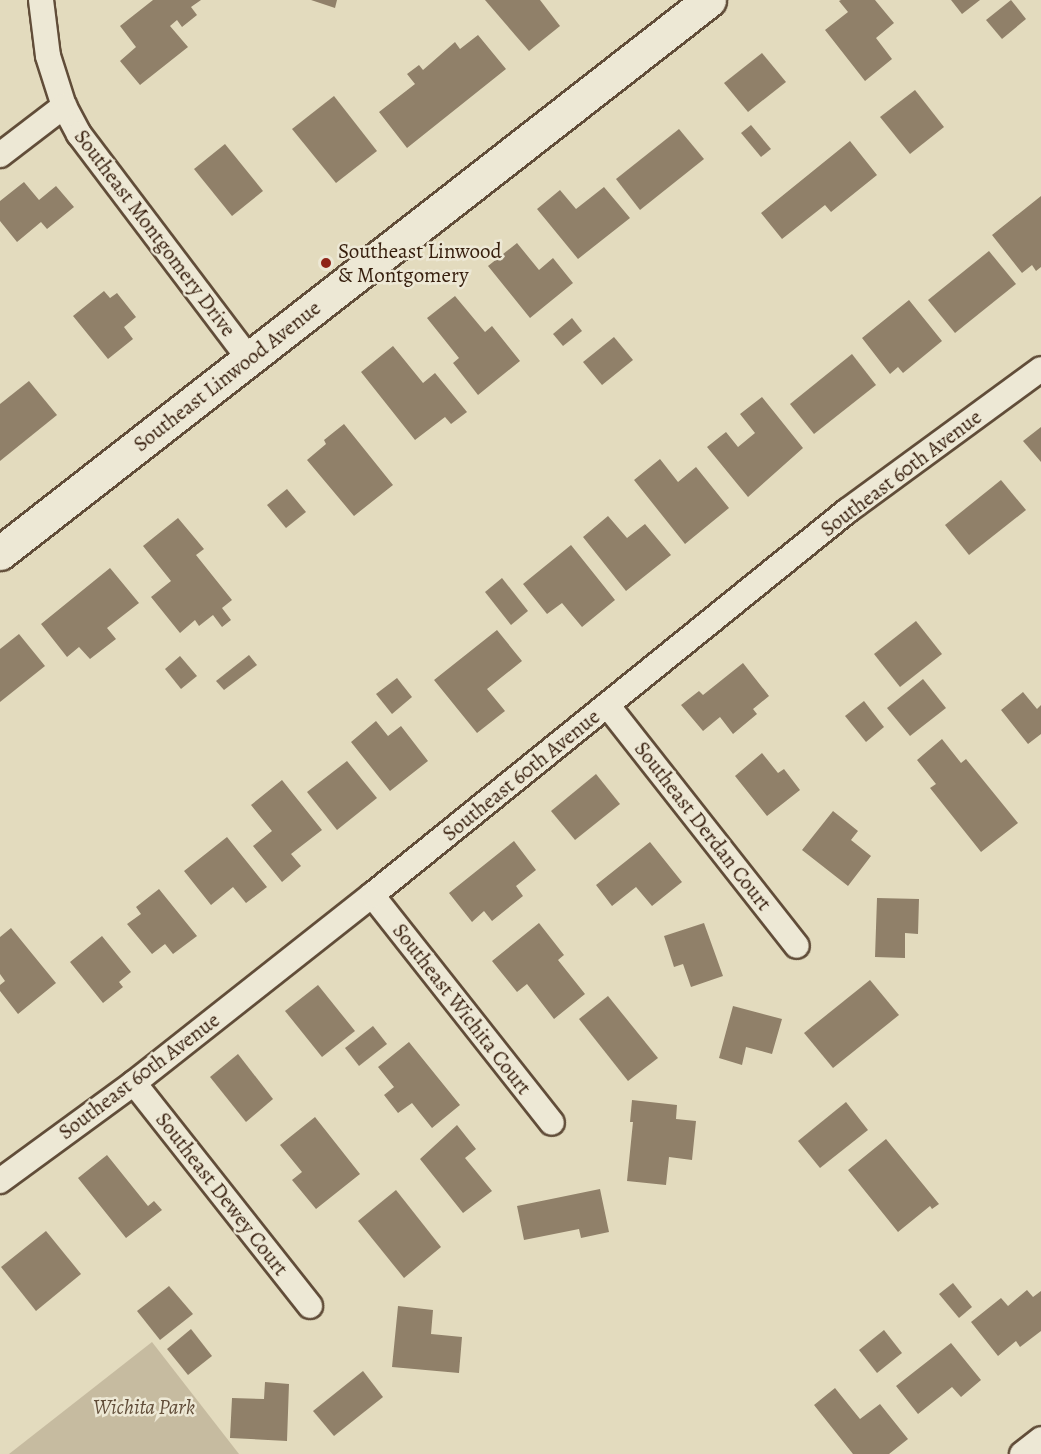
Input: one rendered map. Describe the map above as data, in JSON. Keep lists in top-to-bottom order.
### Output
{
  "streets": {
    "main road": ["Southeast Linwood Avenue"],
    "street": [
      "Southeast Montgomery Drive",
      "Southeast 60th Avenue",
      "Southeast Derdan Court",
      "Southeast Wichita Court",
      "Southeast Dewey Court"
    ]
  },
  "crossings": [
    ["Southeast Montgomery Drive", "Southeast Linwood Avenue"],
    ["Southeast 60th Avenue", "Southeast Derdan Court"],
    ["Southeast 60th Avenue", "Southeast Wichita Court"],
    ["Southeast 60th Avenue", "Southeast Dewey Court"]
  ],
  "parks": ["Wichita Park"],
  "places": ["Southeast Linwood & Montgomery"]
}
